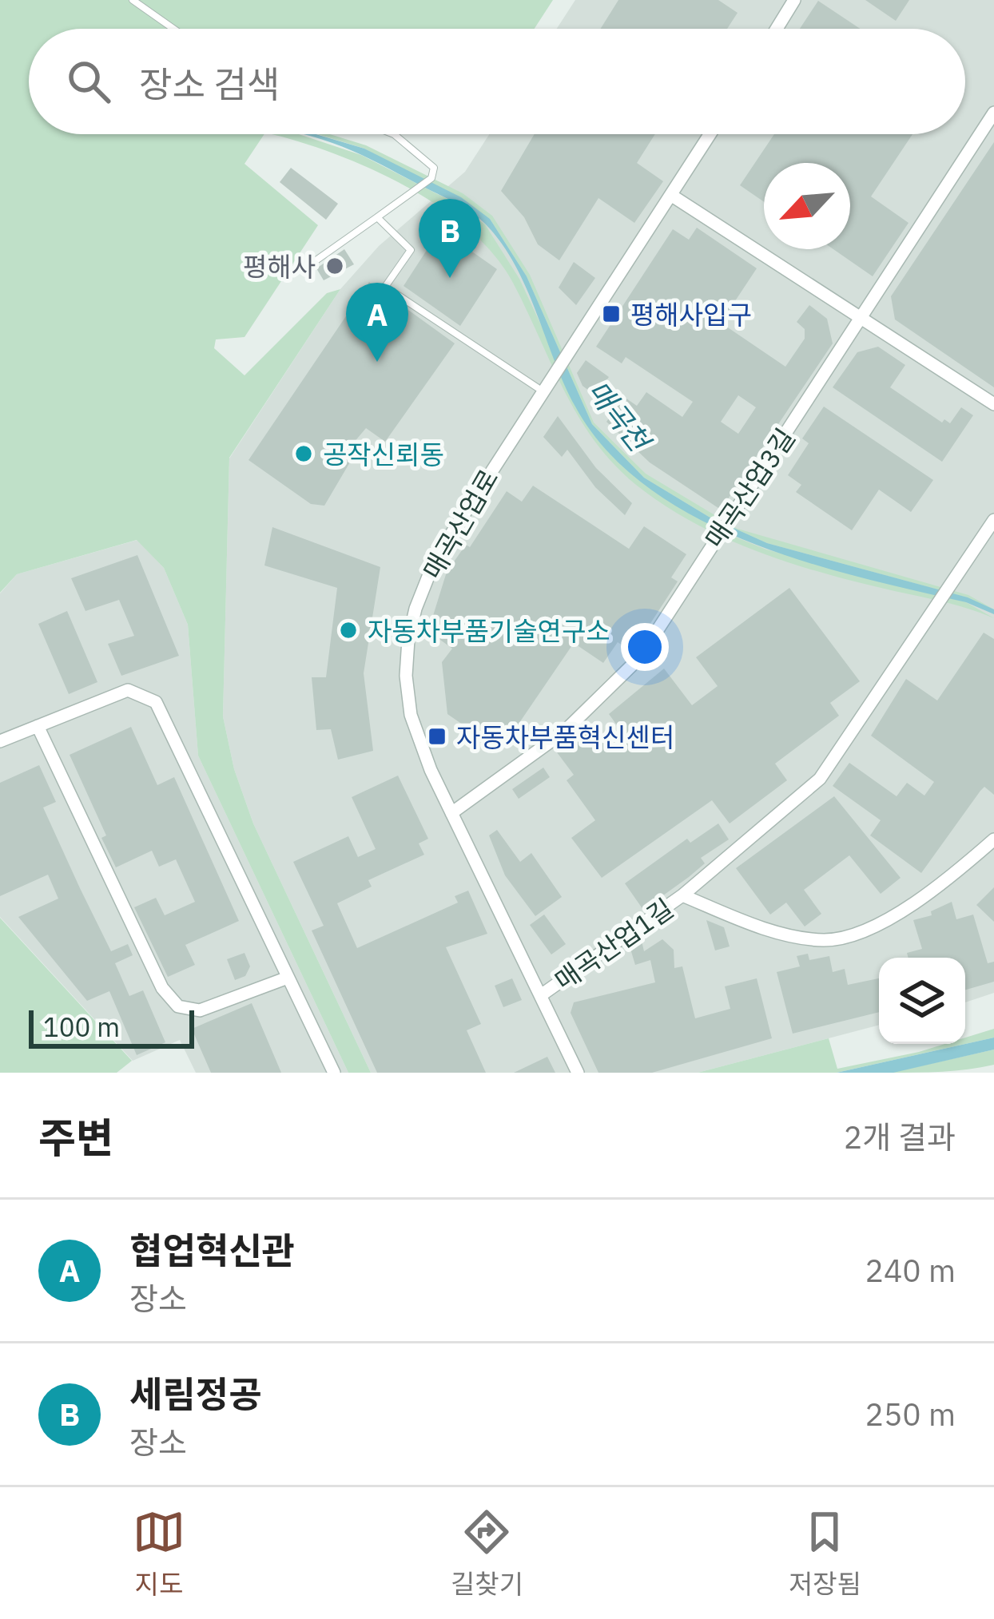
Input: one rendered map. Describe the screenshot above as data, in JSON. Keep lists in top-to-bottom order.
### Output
{
  "streets": {
    "street": ["매곡산업3길", "매곡산업로", "매곡산업1길"]
  },
  "crossings": [
    ["매곡산업3길", "매곡산업로"],
    ["매곡산업로", "매곡산업1길"]
  ],
  "water": ["매곡천"],
  "places": {
    "other": ["평해사", "공작신뢰동", "자동차부품기술연구소"],
    "transit": ["평해사입구", "자동차부품혁신센터"]
  },
  "scale_bar": "100 m",
  "north": "bottom left",
  "page": {
    "search": "장소 검색",
    "pins": ["B", "A"],
    "scale": "100 m",
    "heading": ["주변", "2개 결과"],
    "list": [
      {
        "mark": "A",
        "name": "협업혁신관",
        "note": "장소",
        "value": "240 m"
      },
      {
        "mark": "B",
        "name": "세림정공",
        "note": "장소",
        "value": "250 m"
      }
    ],
    "nav": ["지도", "길찾기", "저장됨"]
  }
}
